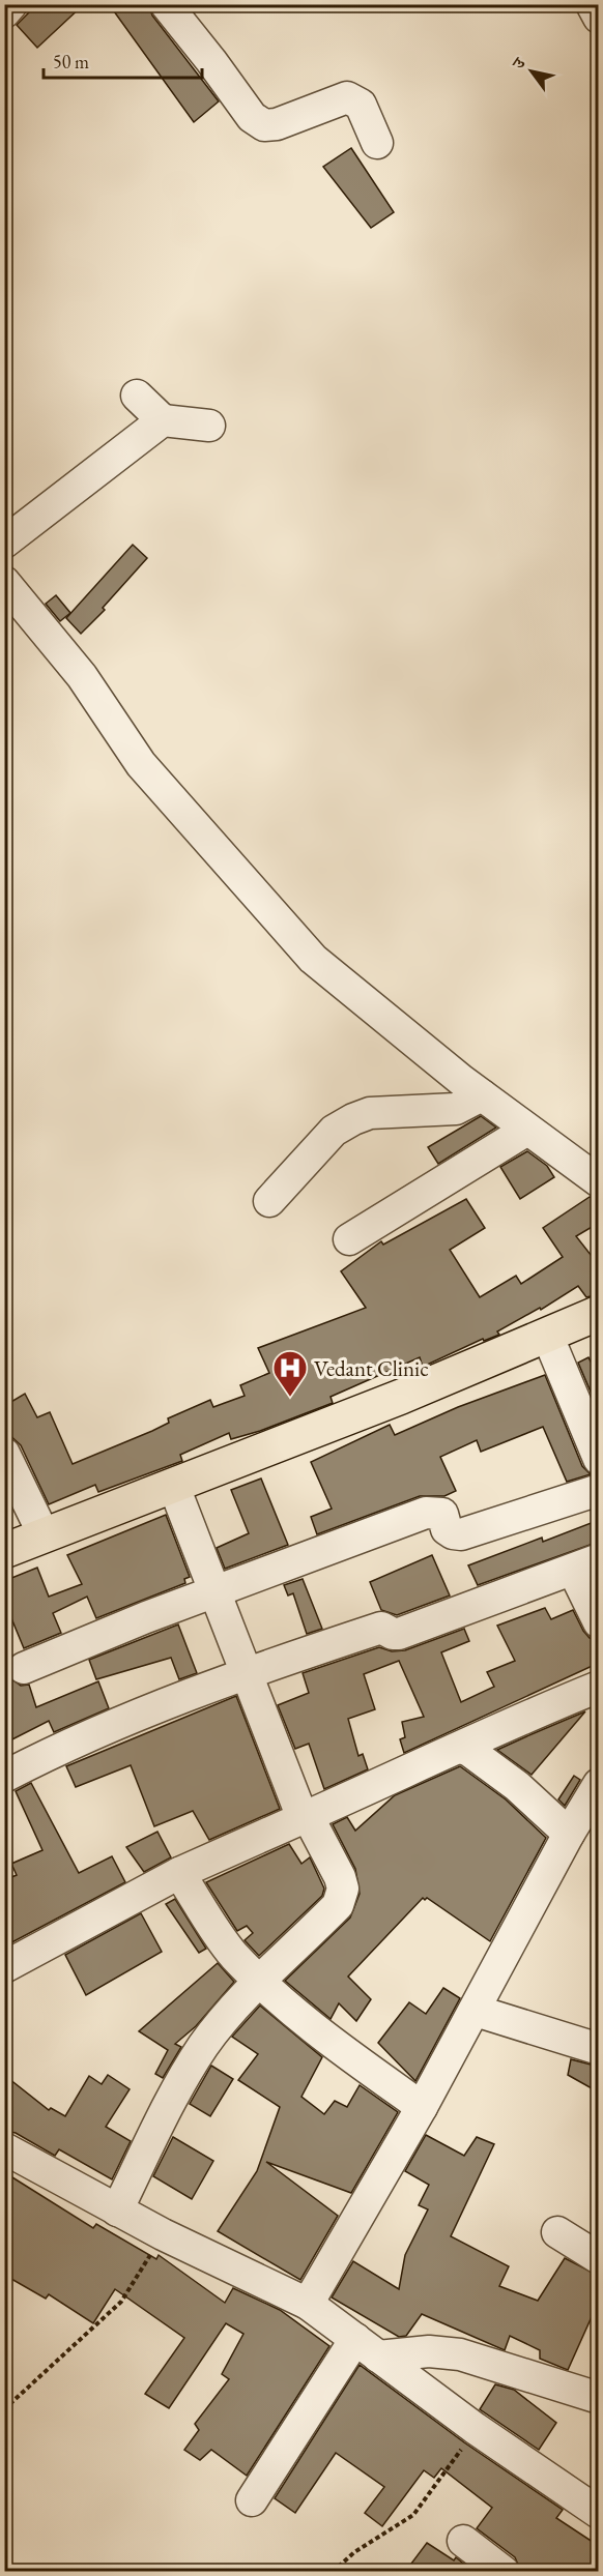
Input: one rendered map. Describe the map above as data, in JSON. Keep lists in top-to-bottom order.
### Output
{
  "places": {
    "hospital": ["Vedant Clinic"]
  },
  "scale_bar": "50 m",
  "north": "top left"
}
